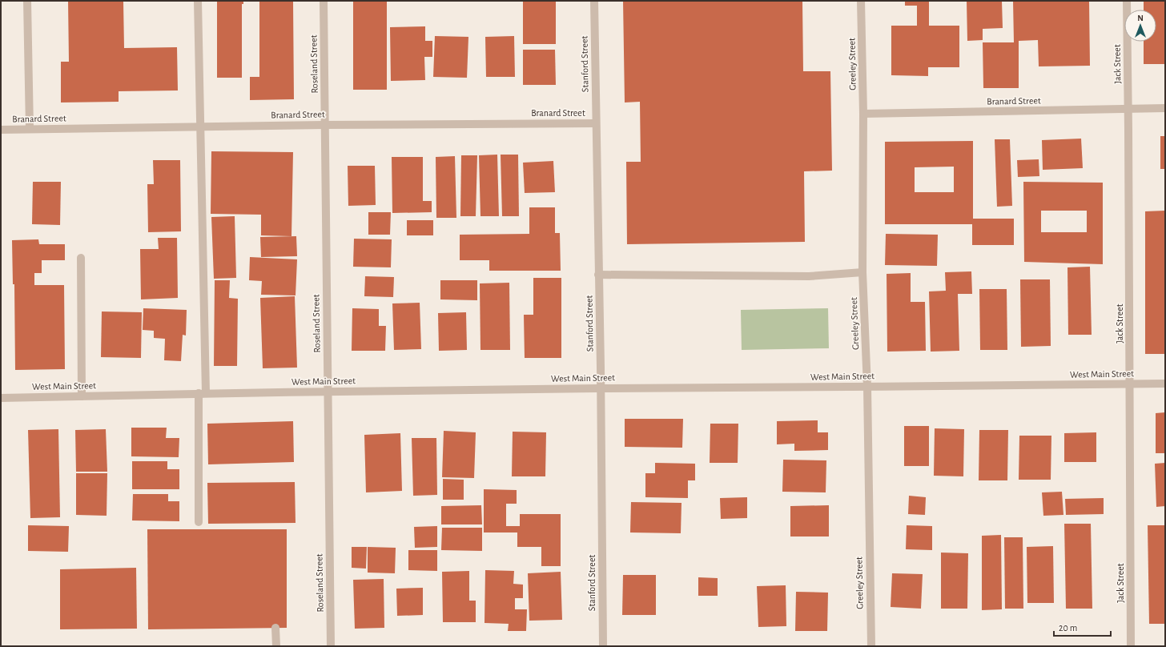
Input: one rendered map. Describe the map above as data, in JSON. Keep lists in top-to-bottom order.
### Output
{
  "streets": {
    "street": [
      "Roseland Street",
      "Stanford Street",
      "Greeley Street",
      "Jack Street",
      "Branard Street",
      "West Main Street"
    ]
  },
  "crossings": [
    ["Roseland Street", "Branard Street"],
    ["Roseland Street", "West Main Street"],
    ["Stanford Street", "Branard Street"],
    ["Stanford Street", "West Main Street"],
    ["Greeley Street", "Branard Street"],
    ["Greeley Street", "West Main Street"],
    ["Jack Street", "Branard Street"],
    ["Jack Street", "West Main Street"]
  ],
  "scale_bar": "20 m",
  "north": "top"
}
